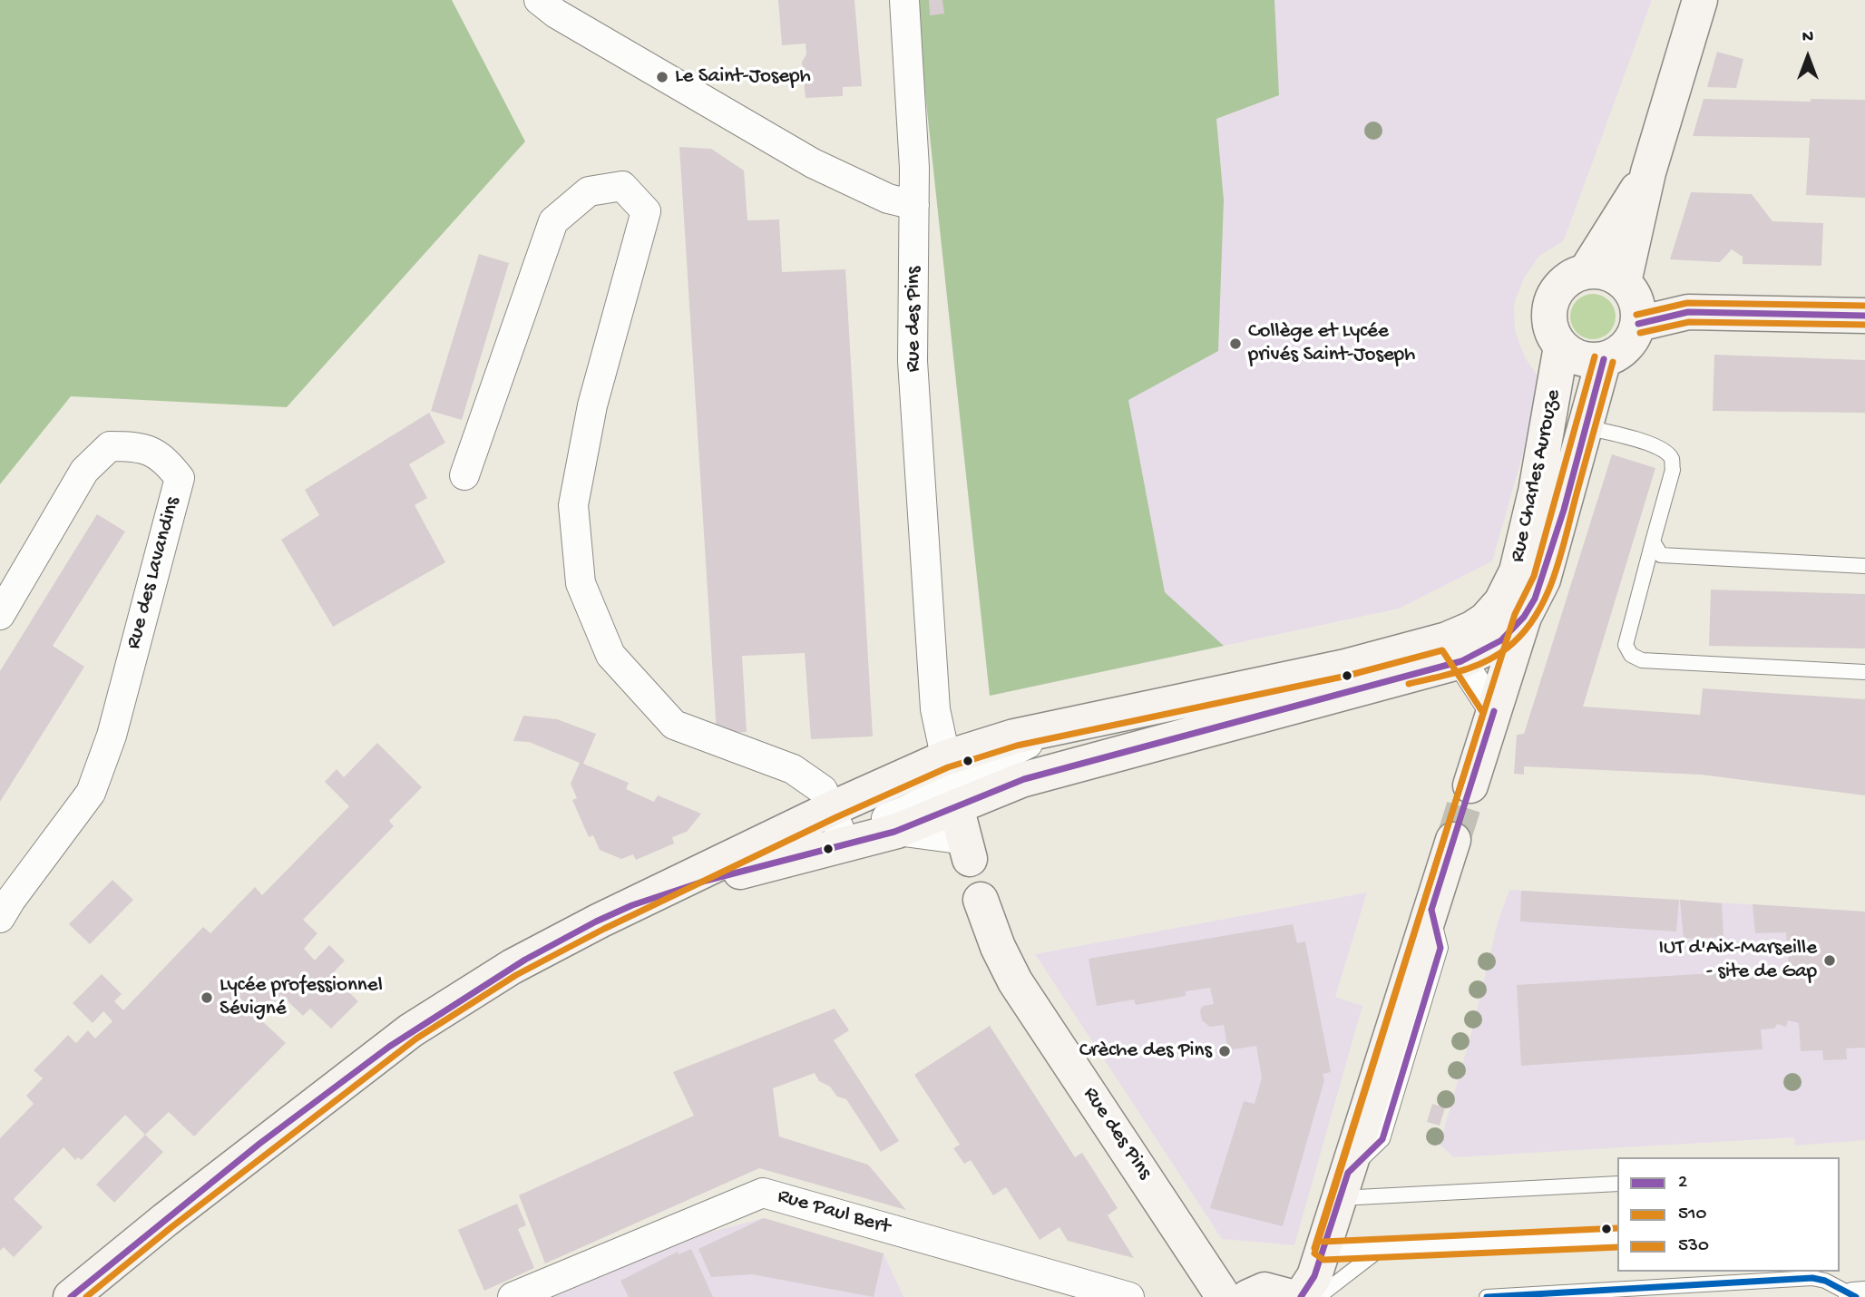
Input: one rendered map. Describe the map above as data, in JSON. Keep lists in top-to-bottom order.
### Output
{
  "streets": {
    "main road": ["Rue des Pins", "Rue Charles Aurouze"],
    "street": ["Rue des Lavandins", "Rue Paul Bert"]
  },
  "places": [
    "Le Saint-Joseph",
    "Collège et Lycée privés Saint-Joseph",
    "IUT d'Aix-Marseille - site de Gap",
    "Lycée professionnel Sévigné",
    "Crèche des Pins"
  ],
  "lines": ["transit line 530", "transit line 2", "transit line 510"],
  "legend": ["2", "510", "530"],
  "north": "top"
}
